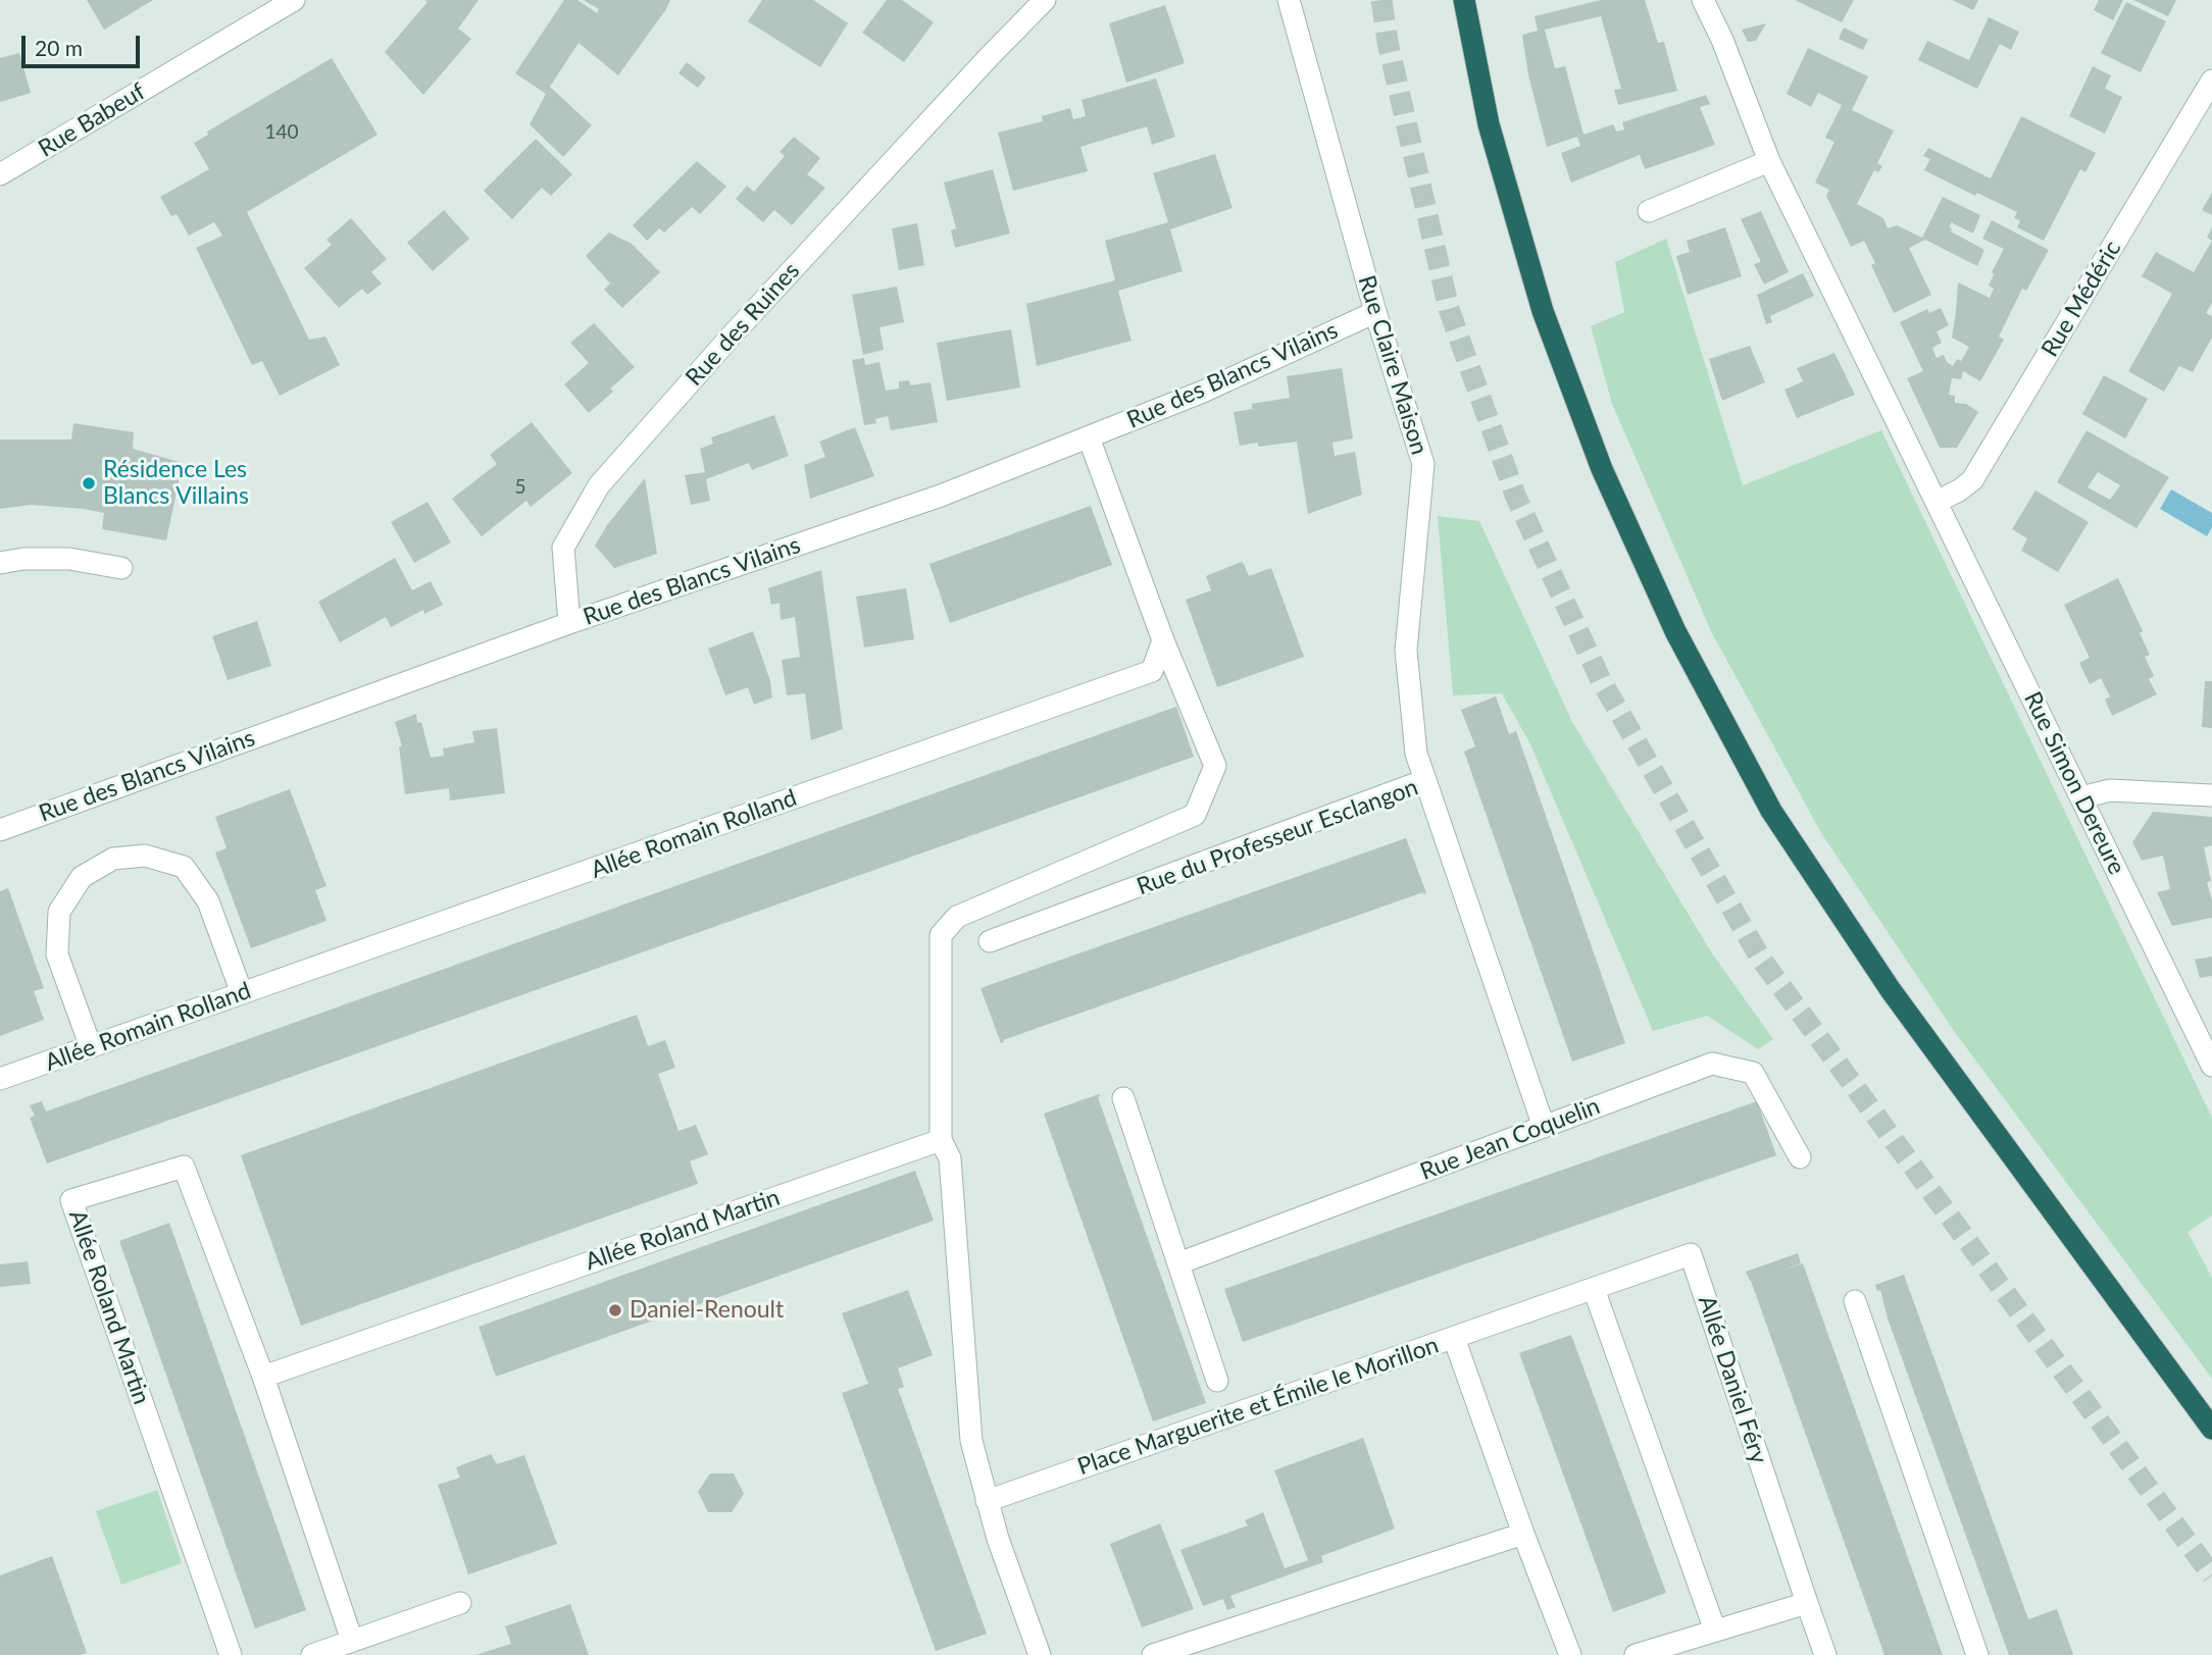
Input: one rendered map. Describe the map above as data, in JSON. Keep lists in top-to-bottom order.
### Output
{
  "streets": {
    "street": [
      "Rue Babeuf",
      "Rue Médéric",
      "Rue des Ruines",
      "Rue Claire Maison",
      "Rue des Blancs Vilains",
      "Rue Simon Dereure",
      "Allée Romain Rolland",
      "Rue du Professeur Esclangon",
      "Rue Jean Coquelin",
      "Allée Roland Martin",
      "Allée Daniel Féry",
      "Place Marguerite et Émile le Morillon"
    ]
  },
  "crossings": [
    ["Rue Médéric", "Rue Simon Dereure"],
    ["Rue des Ruines", "Rue des Blancs Vilains"],
    ["Rue Claire Maison", "Rue des Blancs Vilains"],
    ["Rue Claire Maison", "Rue du Professeur Esclangon"],
    ["Rue du Professeur Esclangon", "Rue Jean Coquelin"],
    ["Allée Daniel Féry", "Place Marguerite et Émile le Morillon"]
  ],
  "places": ["Résidence Les Blancs Villains", "Daniel-Renoult"],
  "house_numbers": ["140", "5"],
  "scale_bar": "20 m"
}
